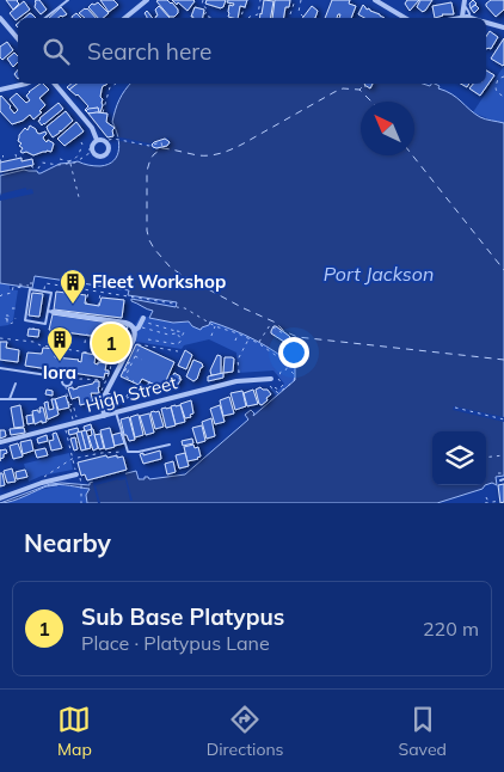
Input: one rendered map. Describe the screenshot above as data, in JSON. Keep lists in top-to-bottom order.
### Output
{
  "streets": {
    "street": ["High Street"]
  },
  "water": ["Port Jackson"],
  "places": {
    "building": ["Fleet Workshop", "Iora"]
  },
  "north": "top left",
  "page": {
    "search": "Search here",
    "pins": "1",
    "heading": "Nearby",
    "list": [
      {
        "mark": "1",
        "name": "Sub Base Platypus",
        "note": "Place · Platypus Lane",
        "value": "220 m"
      }
    ],
    "nav": ["Map", "Directions", "Saved"]
  }
}
